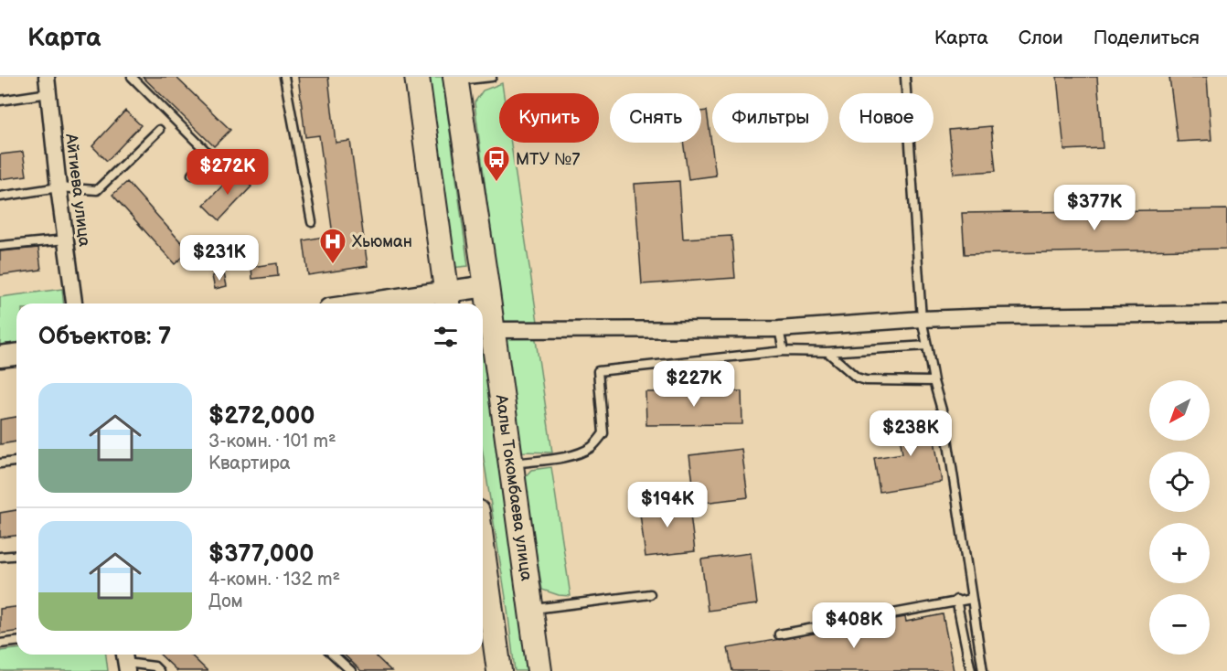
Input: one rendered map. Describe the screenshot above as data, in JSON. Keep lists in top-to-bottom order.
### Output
{
  "streets": {
    "main road": ["Аалы Токомбаева улица"],
    "street": ["Айтиева улица"]
  },
  "places": {
    "bus stop": ["МТУ №7"],
    "hospital": ["Хьюман"]
  },
  "north": "bottom left",
  "page": {
    "header": "Карта",
    "nav": ["Карта", "Слои", "Поделиться"],
    "chip": [
      "Купить",
      "Снять",
      "Фильтры",
      "Новое"
    ],
    "price": [
      "$272K",
      "$377K",
      "$231K",
      "$227K",
      "$238K",
      "$194K",
      "$408K"
    ],
    "heading": "Объектов: 7",
    "list": [
      {
        "name": "$272,000",
        "note": "3-комн. · 101 m² · Квартира"
      },
      {
        "name": "$377,000",
        "note": "4-комн. · 132 m² · Дом"
      }
    ],
    "map_buttons": ["+", "−"]
  }
}
